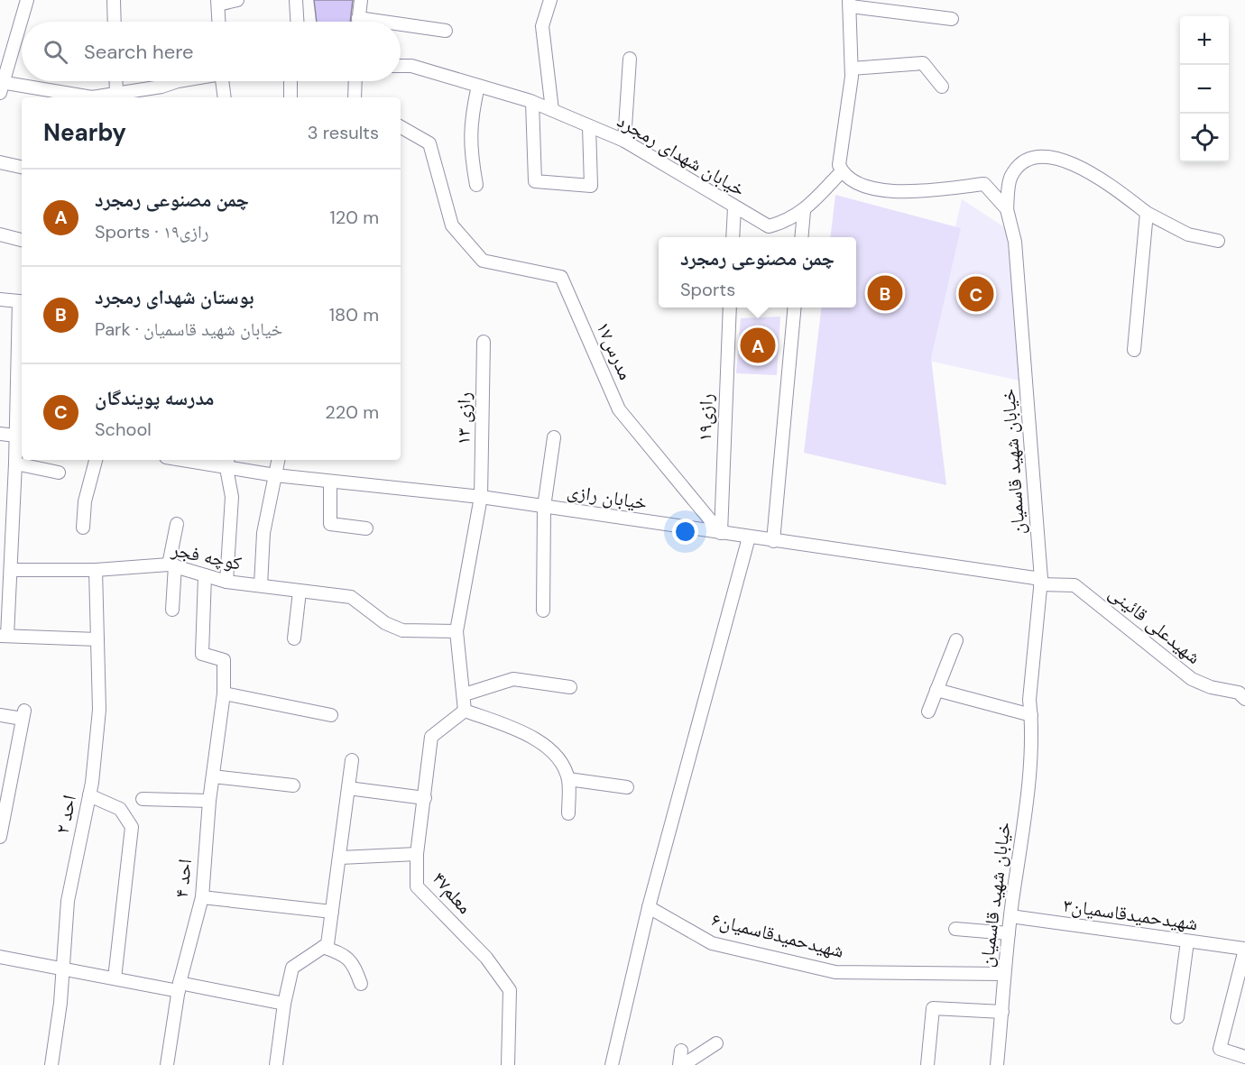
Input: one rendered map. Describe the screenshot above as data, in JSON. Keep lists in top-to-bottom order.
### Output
{
  "streets": {
    "street": [
      "خیابان شهدای رمجرد",
      "مدرس۱۷",
      "رازی۱۹",
      "رازی ۱۳",
      "خیابان شهید قاسمیان",
      "خیابان رازی",
      "کوچه فجر",
      "شهیدعلی قائینی",
      "احد ۲",
      "احد ۴",
      "معلم۴۷",
      "شهیدحمیدقاسمیان۳",
      "شهیدحمیدقاسمیان۶"
    ]
  },
  "crossings": [
    ["خیابان شهدای رمجرد", "خیابان شهید قاسمیان"],
    ["مدرس۱۷", "رازی۱۹"],
    ["مدرس۱۷", "خیابان رازی"],
    ["رازی۱۹", "خیابان رازی"],
    ["رازی ۱۳", "خیابان رازی"],
    ["رازی ۱۳", "کوچه فجر"],
    ["رازی ۱۳", "معلم۴۷"],
    ["خیابان شهید قاسمیان", "خیابان رازی"],
    ["خیابان شهید قاسمیان", "شهیدعلی قائینی"],
    ["خیابان شهید قاسمیان", "شهیدحمیدقاسمیان۳"],
    ["خیابان شهید قاسمیان", "شهیدحمیدقاسمیان۶"],
    ["خیابان رازی", "شهیدعلی قائینی"],
    ["کوچه فجر", "احد ۲"],
    ["کوچه فجر", "احد ۴"]
  ],
  "page": {
    "map_buttons": ["+", "−"],
    "search": "Search here",
    "heading": ["Nearby", "3 results"],
    "list": [
      {
        "mark": "A",
        "name": "چمن مصنوعی رمجرد",
        "note": "Sports · رازی۱۹",
        "value": "120 m"
      },
      {
        "mark": "B",
        "name": "بوستان شهدای رمجرد",
        "note": "Park · خیابان شهید قاسمیان",
        "value": "180 m"
      },
      {
        "mark": "C",
        "name": "مدرسه پویندگان",
        "note": "School",
        "value": "220 m"
      }
    ],
    "popup": ["چمن مصنوعی رمجرد", "Sports"],
    "pins": ["B", "C", "A"]
  }
}
